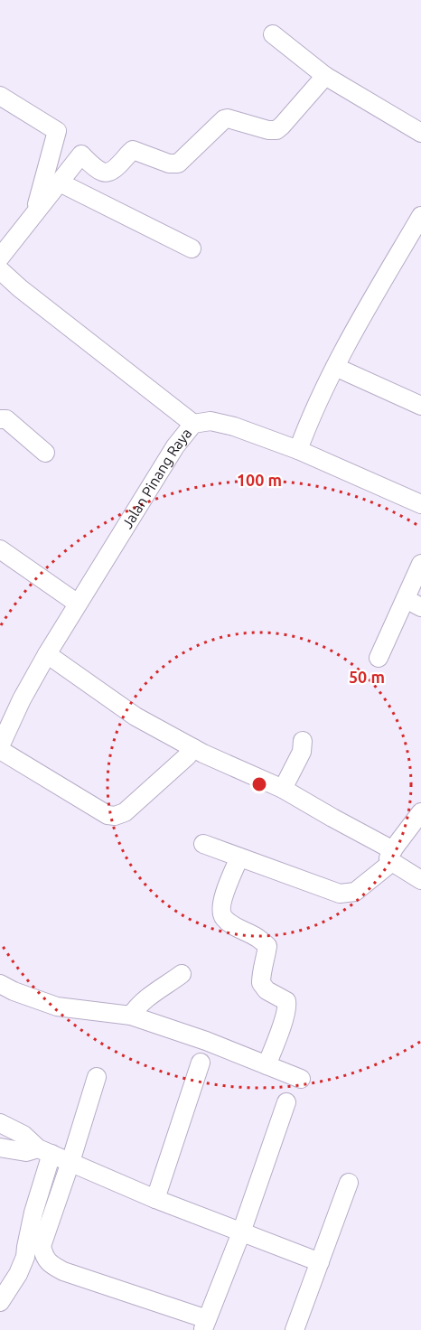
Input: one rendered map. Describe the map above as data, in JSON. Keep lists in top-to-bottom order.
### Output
{
  "streets": {
    "street": ["Jalan Pinang Raya"]
  },
  "rings": ["100 m", "50 m"]
}
